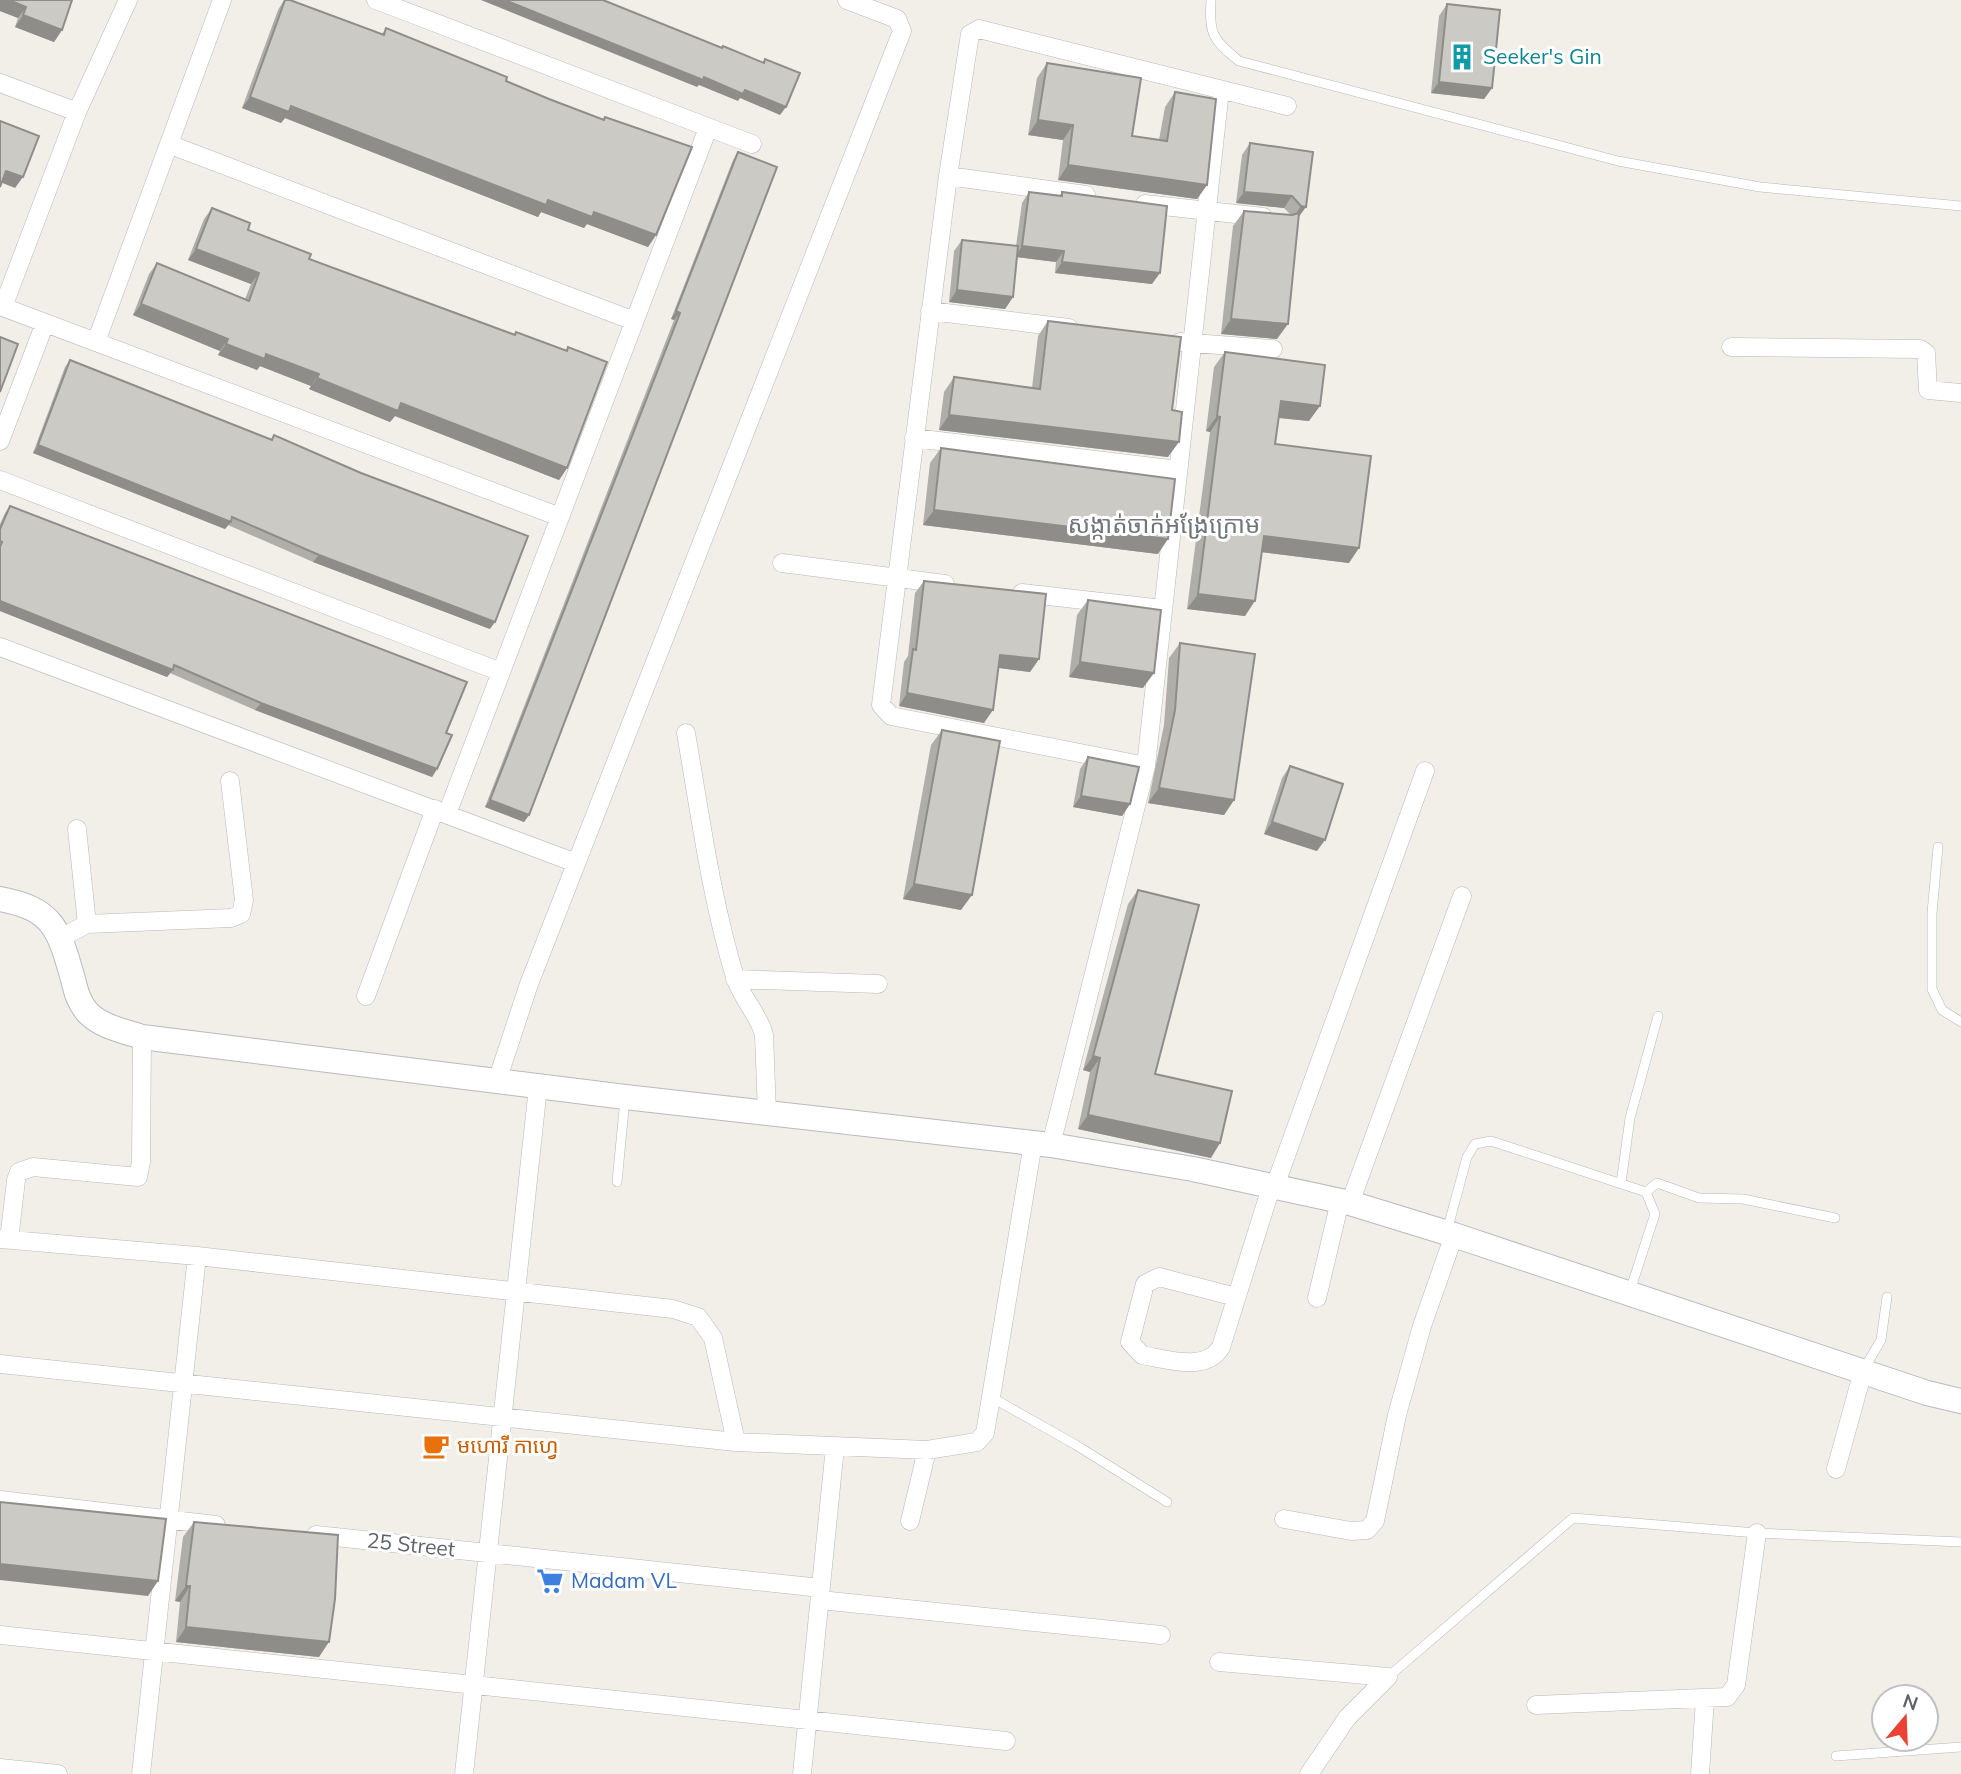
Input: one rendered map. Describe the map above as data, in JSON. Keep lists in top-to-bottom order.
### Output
{
  "streets": {
    "street": ["25 Street"]
  },
  "districts": ["សង្កាត់ចាក់អង្រែក្រោម"],
  "places": {
    "building": ["Seeker's Gin"],
    "cafe": ["មហោរី កាហ្វេ"],
    "supermarket": ["Madam VL"]
  },
  "north": "top"
}
